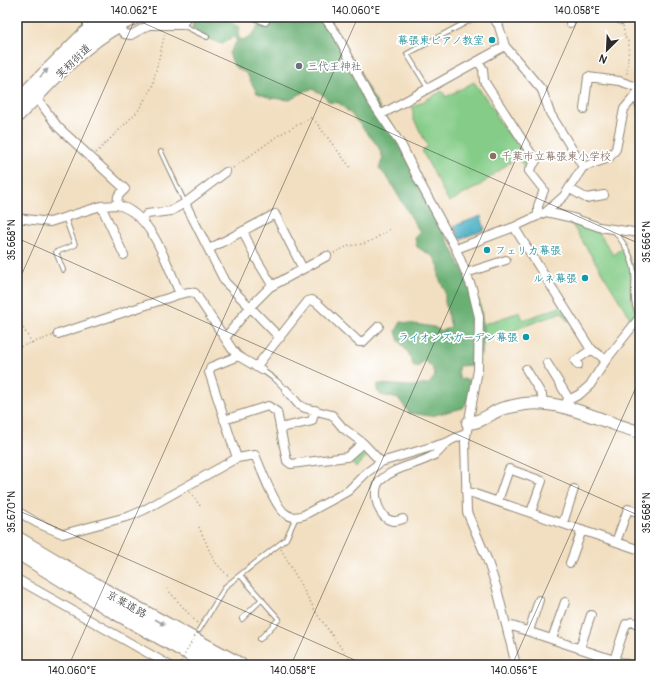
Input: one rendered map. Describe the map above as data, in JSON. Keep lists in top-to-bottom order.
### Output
{
  "streets": {
    "highway": ["京葉道路"],
    "main road": ["実籾街道"]
  },
  "places": [
    "幕張東ピアノ教室",
    "三代王神社",
    "千葉市立幕張東小学校",
    "フェリカ幕張",
    "ルネ幕張",
    "ライオンズガーデン幕張"
  ],
  "north": "bottom left",
  "coordinates": [
    "140.062°E",
    "140.060°E",
    "140.058°E",
    "35.668°N",
    "35.666°N",
    "35.670°N",
    "140.056°E"
  ]
}
